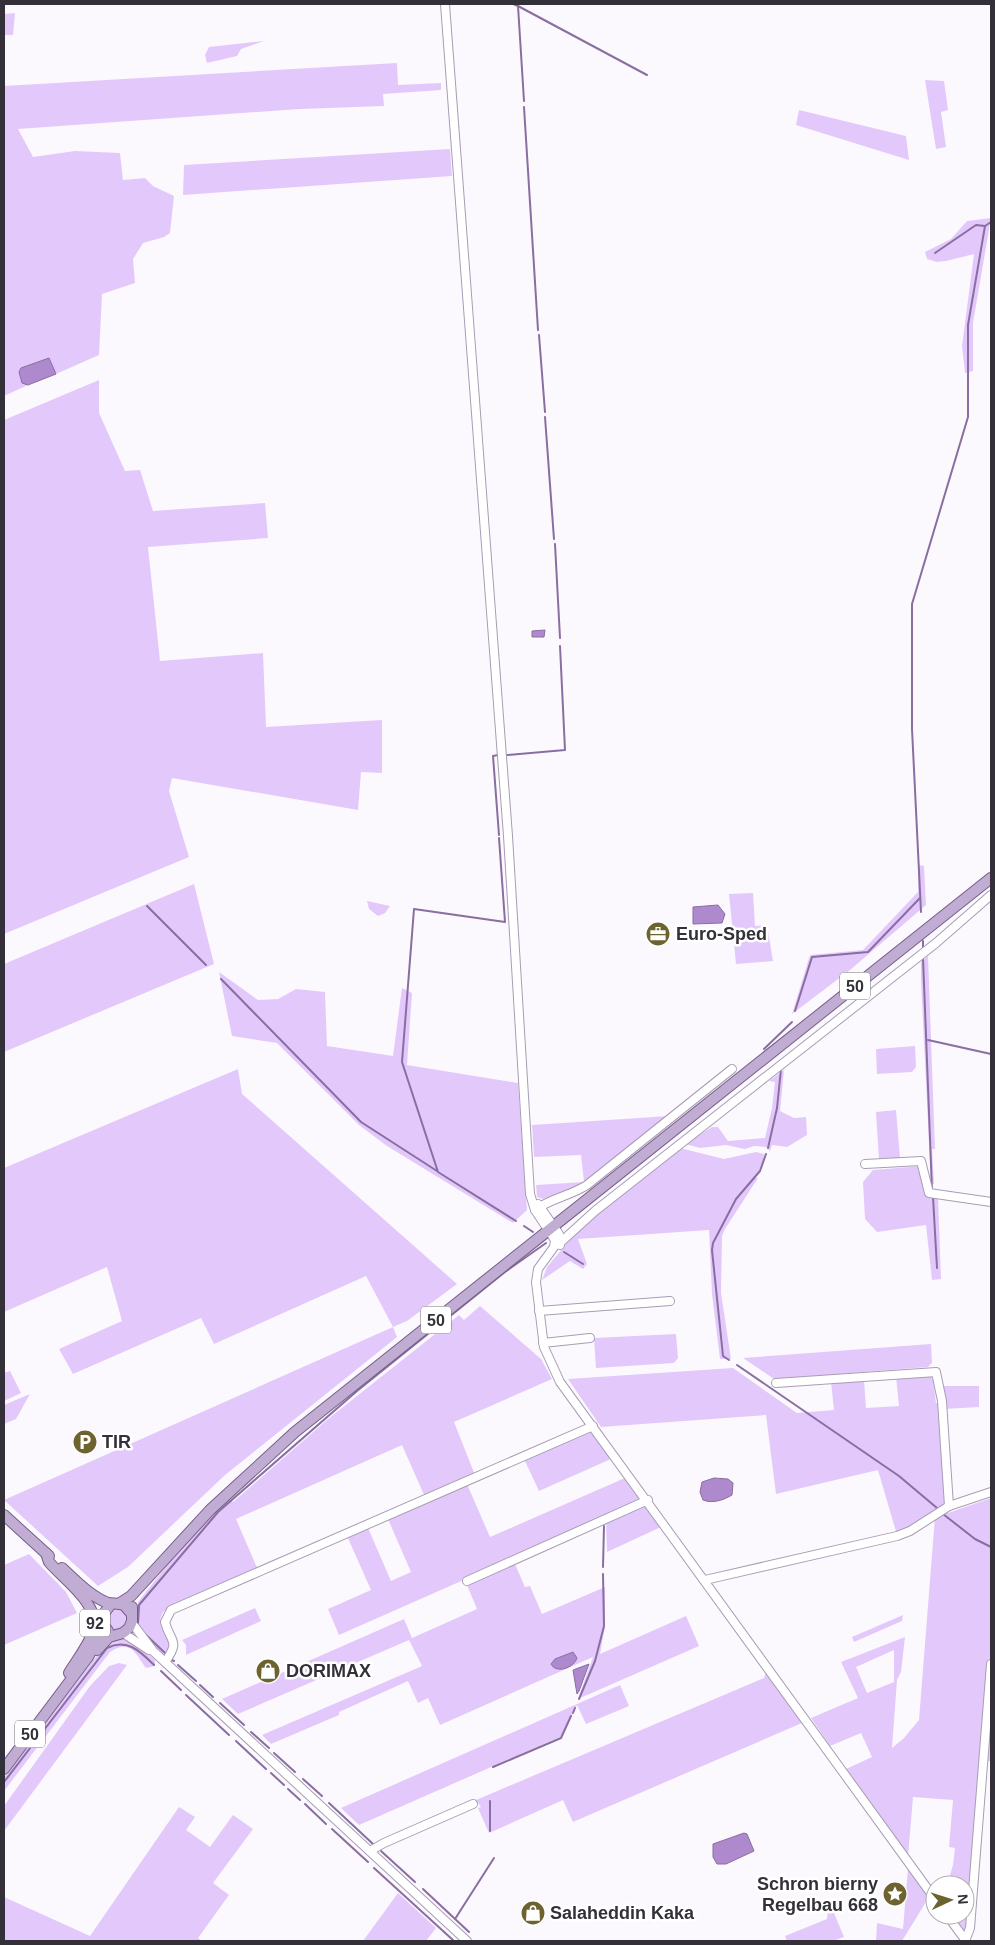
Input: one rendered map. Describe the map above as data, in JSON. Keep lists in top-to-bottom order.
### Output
{
  "streets": {
    "main road": ["50", "92"]
  },
  "crossings": [
    ["50", "92"]
  ],
  "places": {
    "office": ["Euro-Sped"],
    "parking": ["TIR"],
    "shop": ["DORIMAX", "Salaheddin Kaka"],
    "place": ["Schron bierny Regelbau 668"]
  },
  "north": "right"
}
